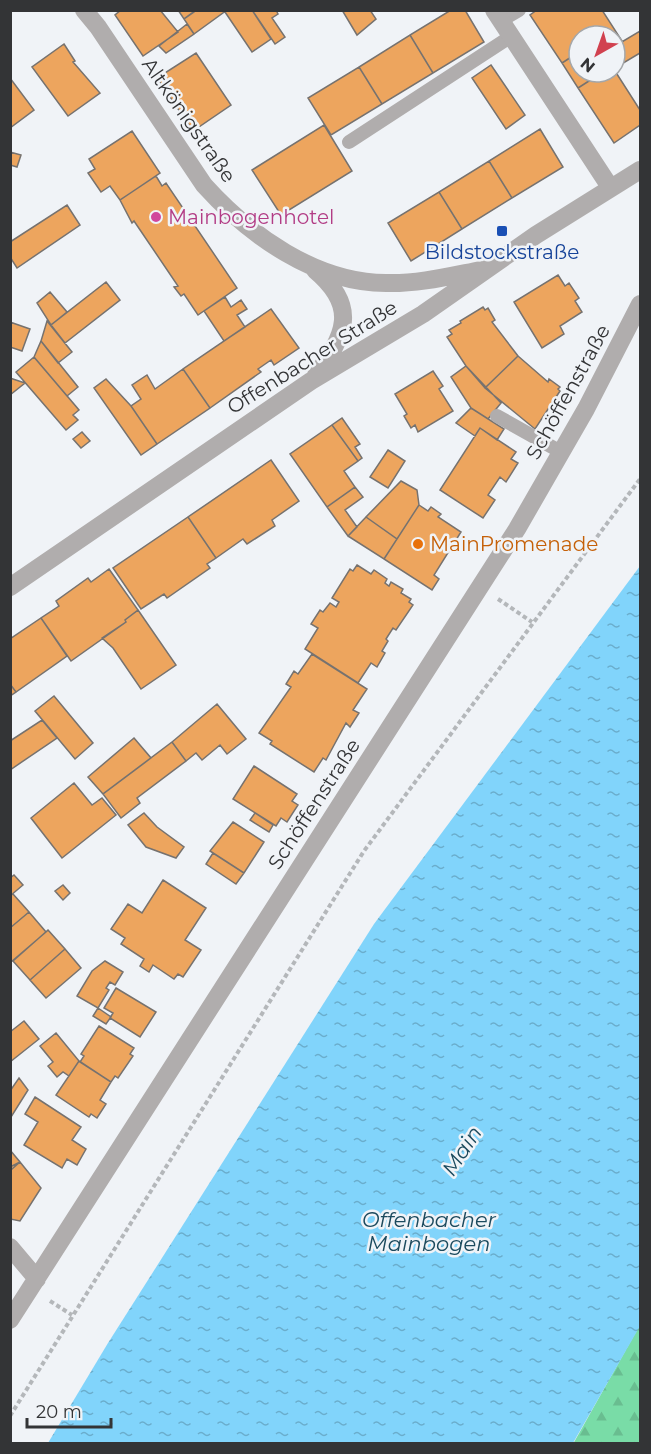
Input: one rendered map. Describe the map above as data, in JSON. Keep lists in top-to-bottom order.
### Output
{
  "streets": {
    "street": ["Altkönigstraße", "Offenbacher Straße", "Schöffenstraße"]
  },
  "crossings": [
    ["Altkönigstraße", "Offenbacher Straße"]
  ],
  "water": ["Main", "Offenbacher Mainbogen"],
  "places": {
    "other": ["Mainbogenhotel", "MainPromenade"],
    "transit": ["Bildstockstraße"]
  },
  "scale_bar": "20 m",
  "north": "bottom left"
}
